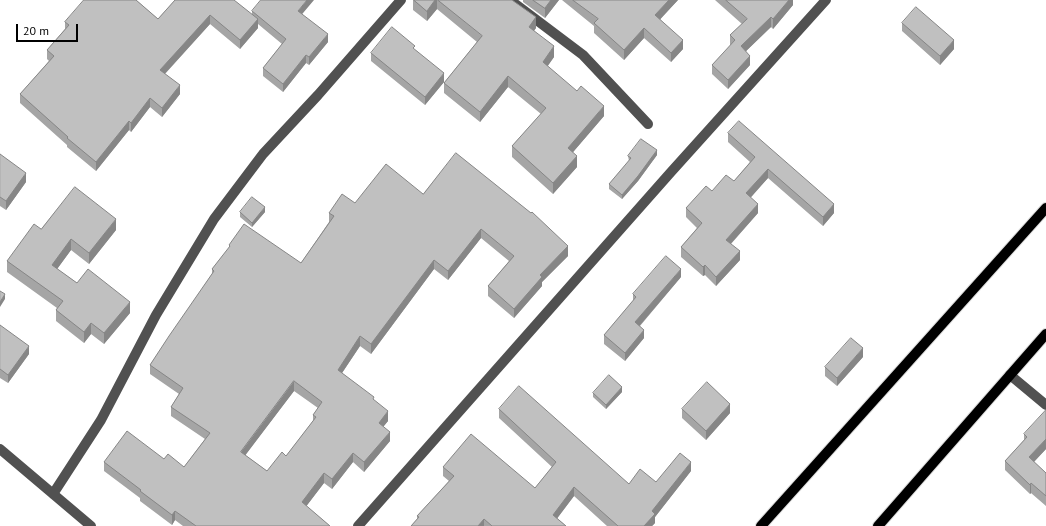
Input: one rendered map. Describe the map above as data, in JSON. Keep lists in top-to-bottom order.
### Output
{
  "scale_bar": "20 m"
}
